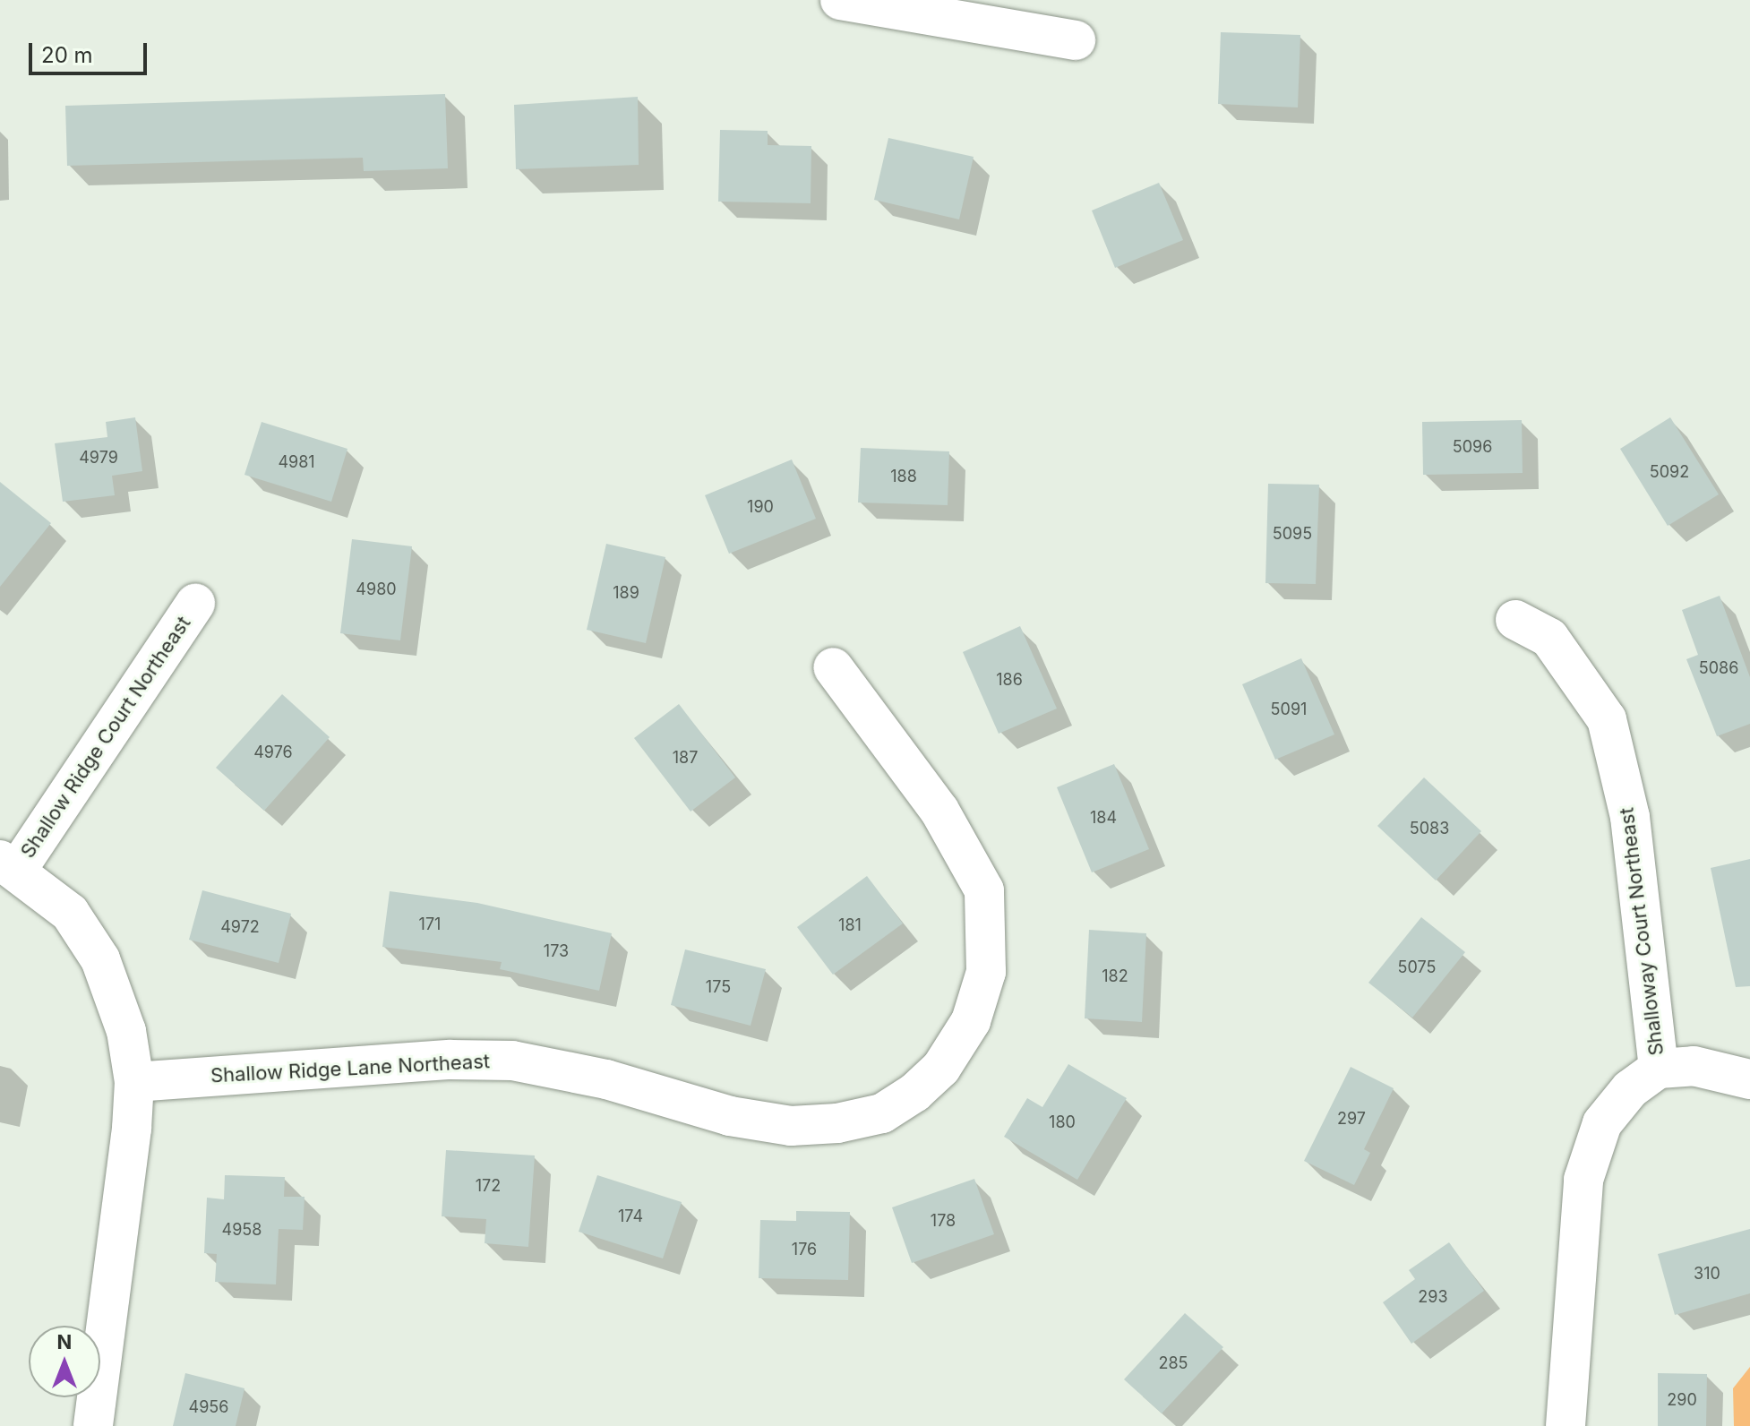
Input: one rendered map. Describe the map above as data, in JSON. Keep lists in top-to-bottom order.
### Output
{
  "streets": {
    "street": ["Shallow Ridge Court Northeast", "Shalloway Court Northeast", "Shallow Ridge Lane Northeast"]
  },
  "house_numbers": [
    "5096",
    "4979",
    "4981",
    "5092",
    "188",
    "190",
    "5095",
    "4980",
    "189",
    "5086",
    "186",
    "5091",
    "4976",
    "187",
    "184",
    "5083",
    "171",
    "181",
    "4972",
    "173",
    "5075",
    "182",
    "175",
    "297",
    "180",
    "172",
    "174",
    "178",
    "4958",
    "176",
    "310",
    "293",
    "285",
    "290",
    "4956"
  ],
  "scale_bar": "20 m",
  "north": "top"
}
